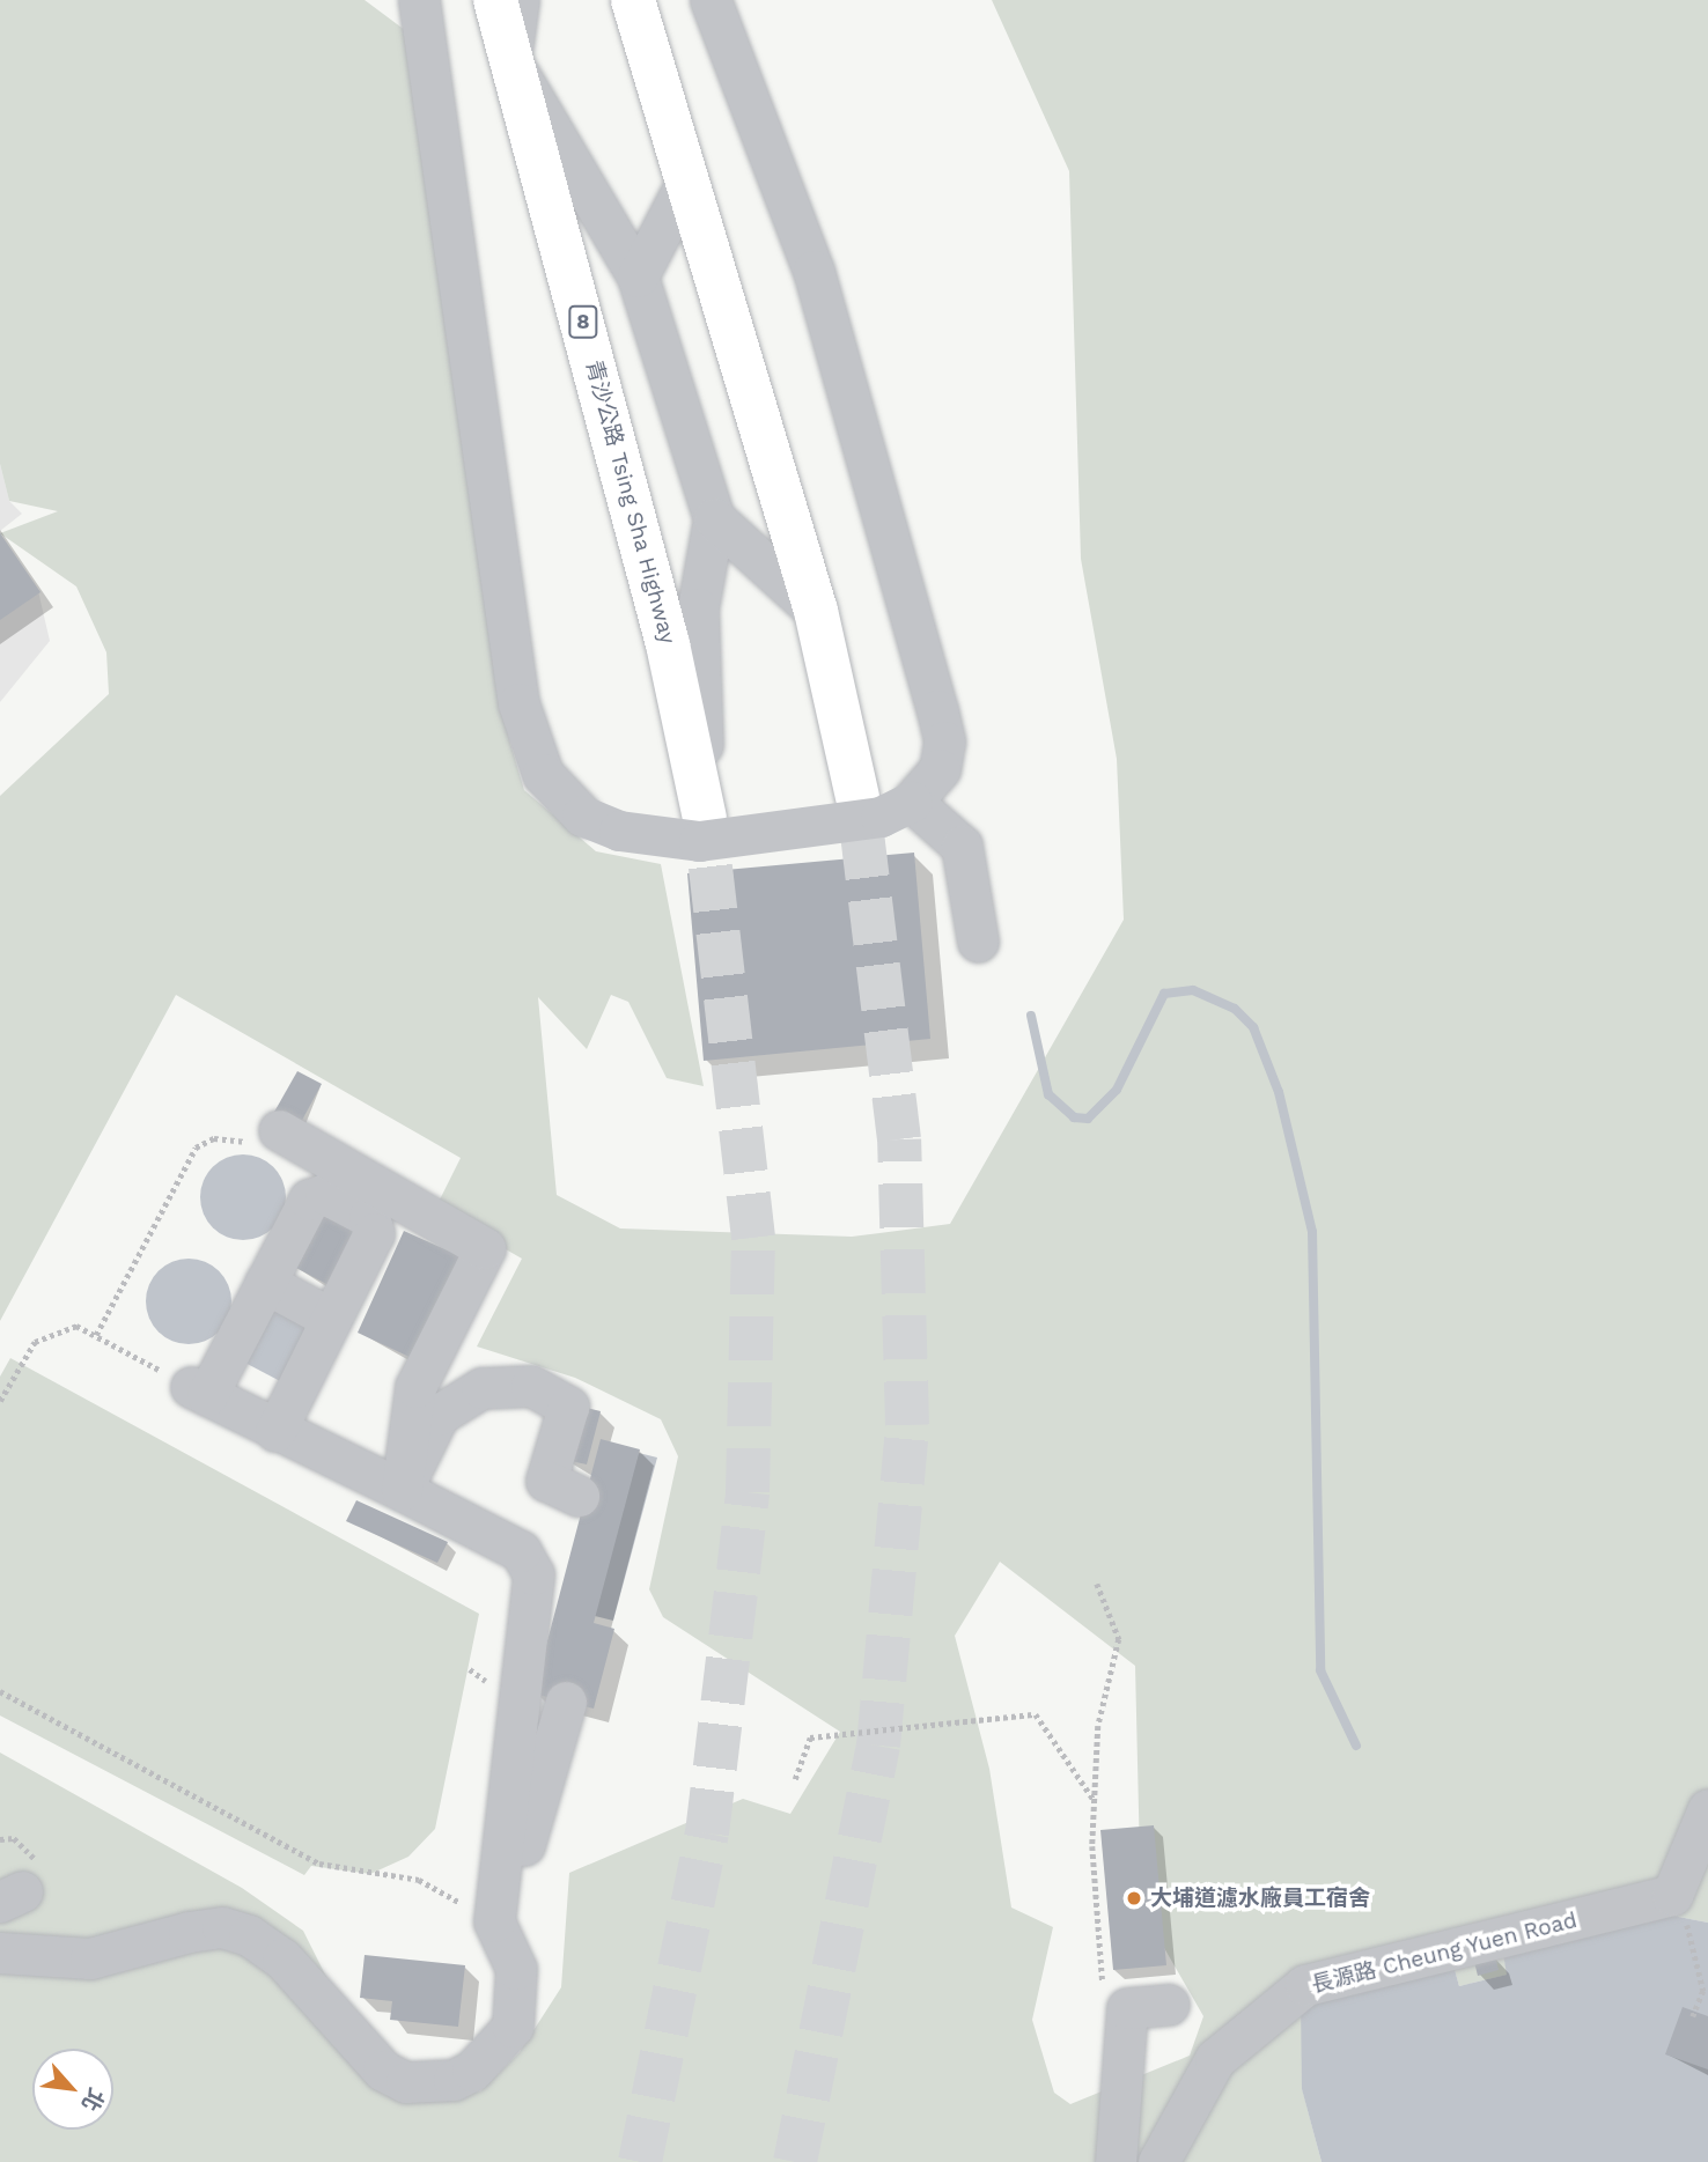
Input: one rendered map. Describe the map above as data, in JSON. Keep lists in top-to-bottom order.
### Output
{
  "streets": {
    "highway": ["8", "青沙公路 Tsing Sha Highway"],
    "lane": ["長源路 Cheung Yuen Road"]
  },
  "places": ["大埔道濾水廠員工宿舍"],
  "north": "bottom right"
}
